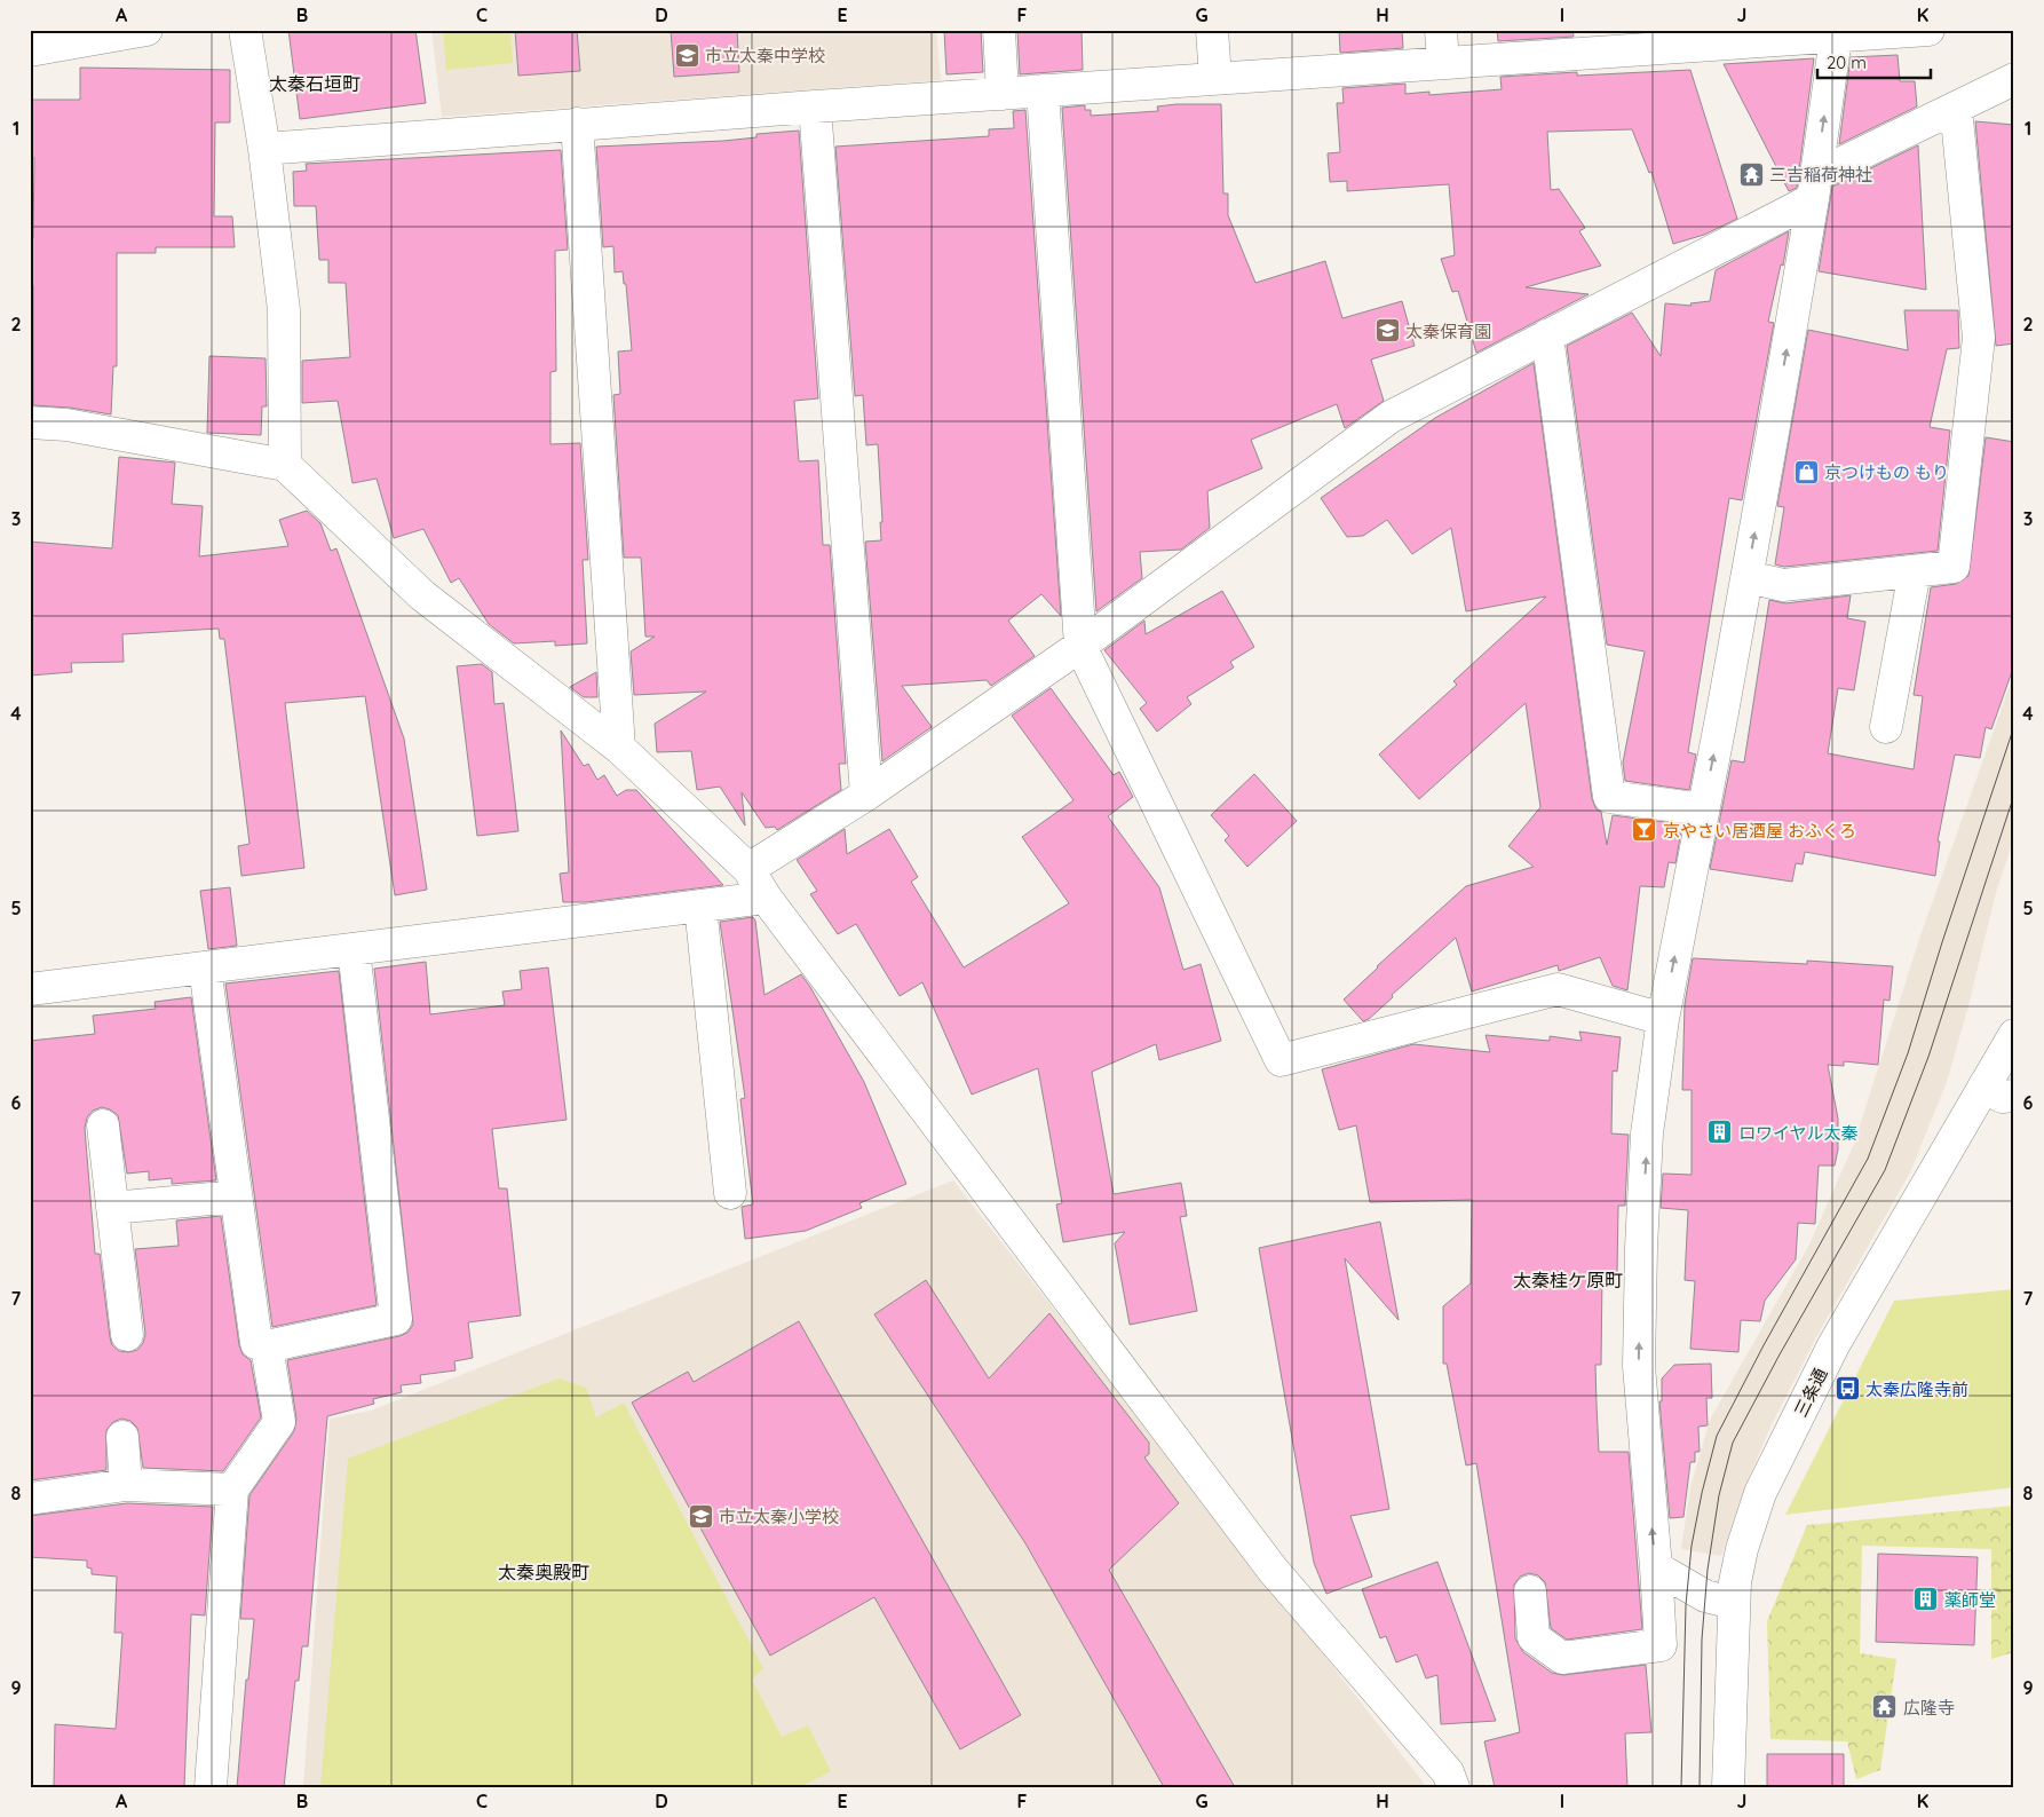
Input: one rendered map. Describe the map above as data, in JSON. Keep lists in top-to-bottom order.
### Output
{
  "streets": {
    "street": ["三条通"]
  },
  "districts": ["太秦石垣町", "太秦桂ケ原町", "太秦奥殿町"],
  "places": {
    "school or university": ["市立太秦中学校", "太秦保育園", "市立太秦小学校"],
    "temple": ["三吉稲荷神社", "広隆寺"],
    "shop": ["京つけもの もり"],
    "bar": ["京やさい居酒屋 おふくろ"],
    "building": ["ロワイヤル太秦", "薬師堂"],
    "bus stop": ["太秦広隆寺前"]
  },
  "scale_bar": "20 m",
  "grid": {
    "columns": [
      "A",
      "B",
      "C",
      "D",
      "E",
      "F",
      "G",
      "H",
      "I",
      "J",
      "K"
    ],
    "rows": [
      "1",
      "2",
      "3",
      "4",
      "5",
      "6",
      "7",
      "8",
      "9"
    ]
  }
}
